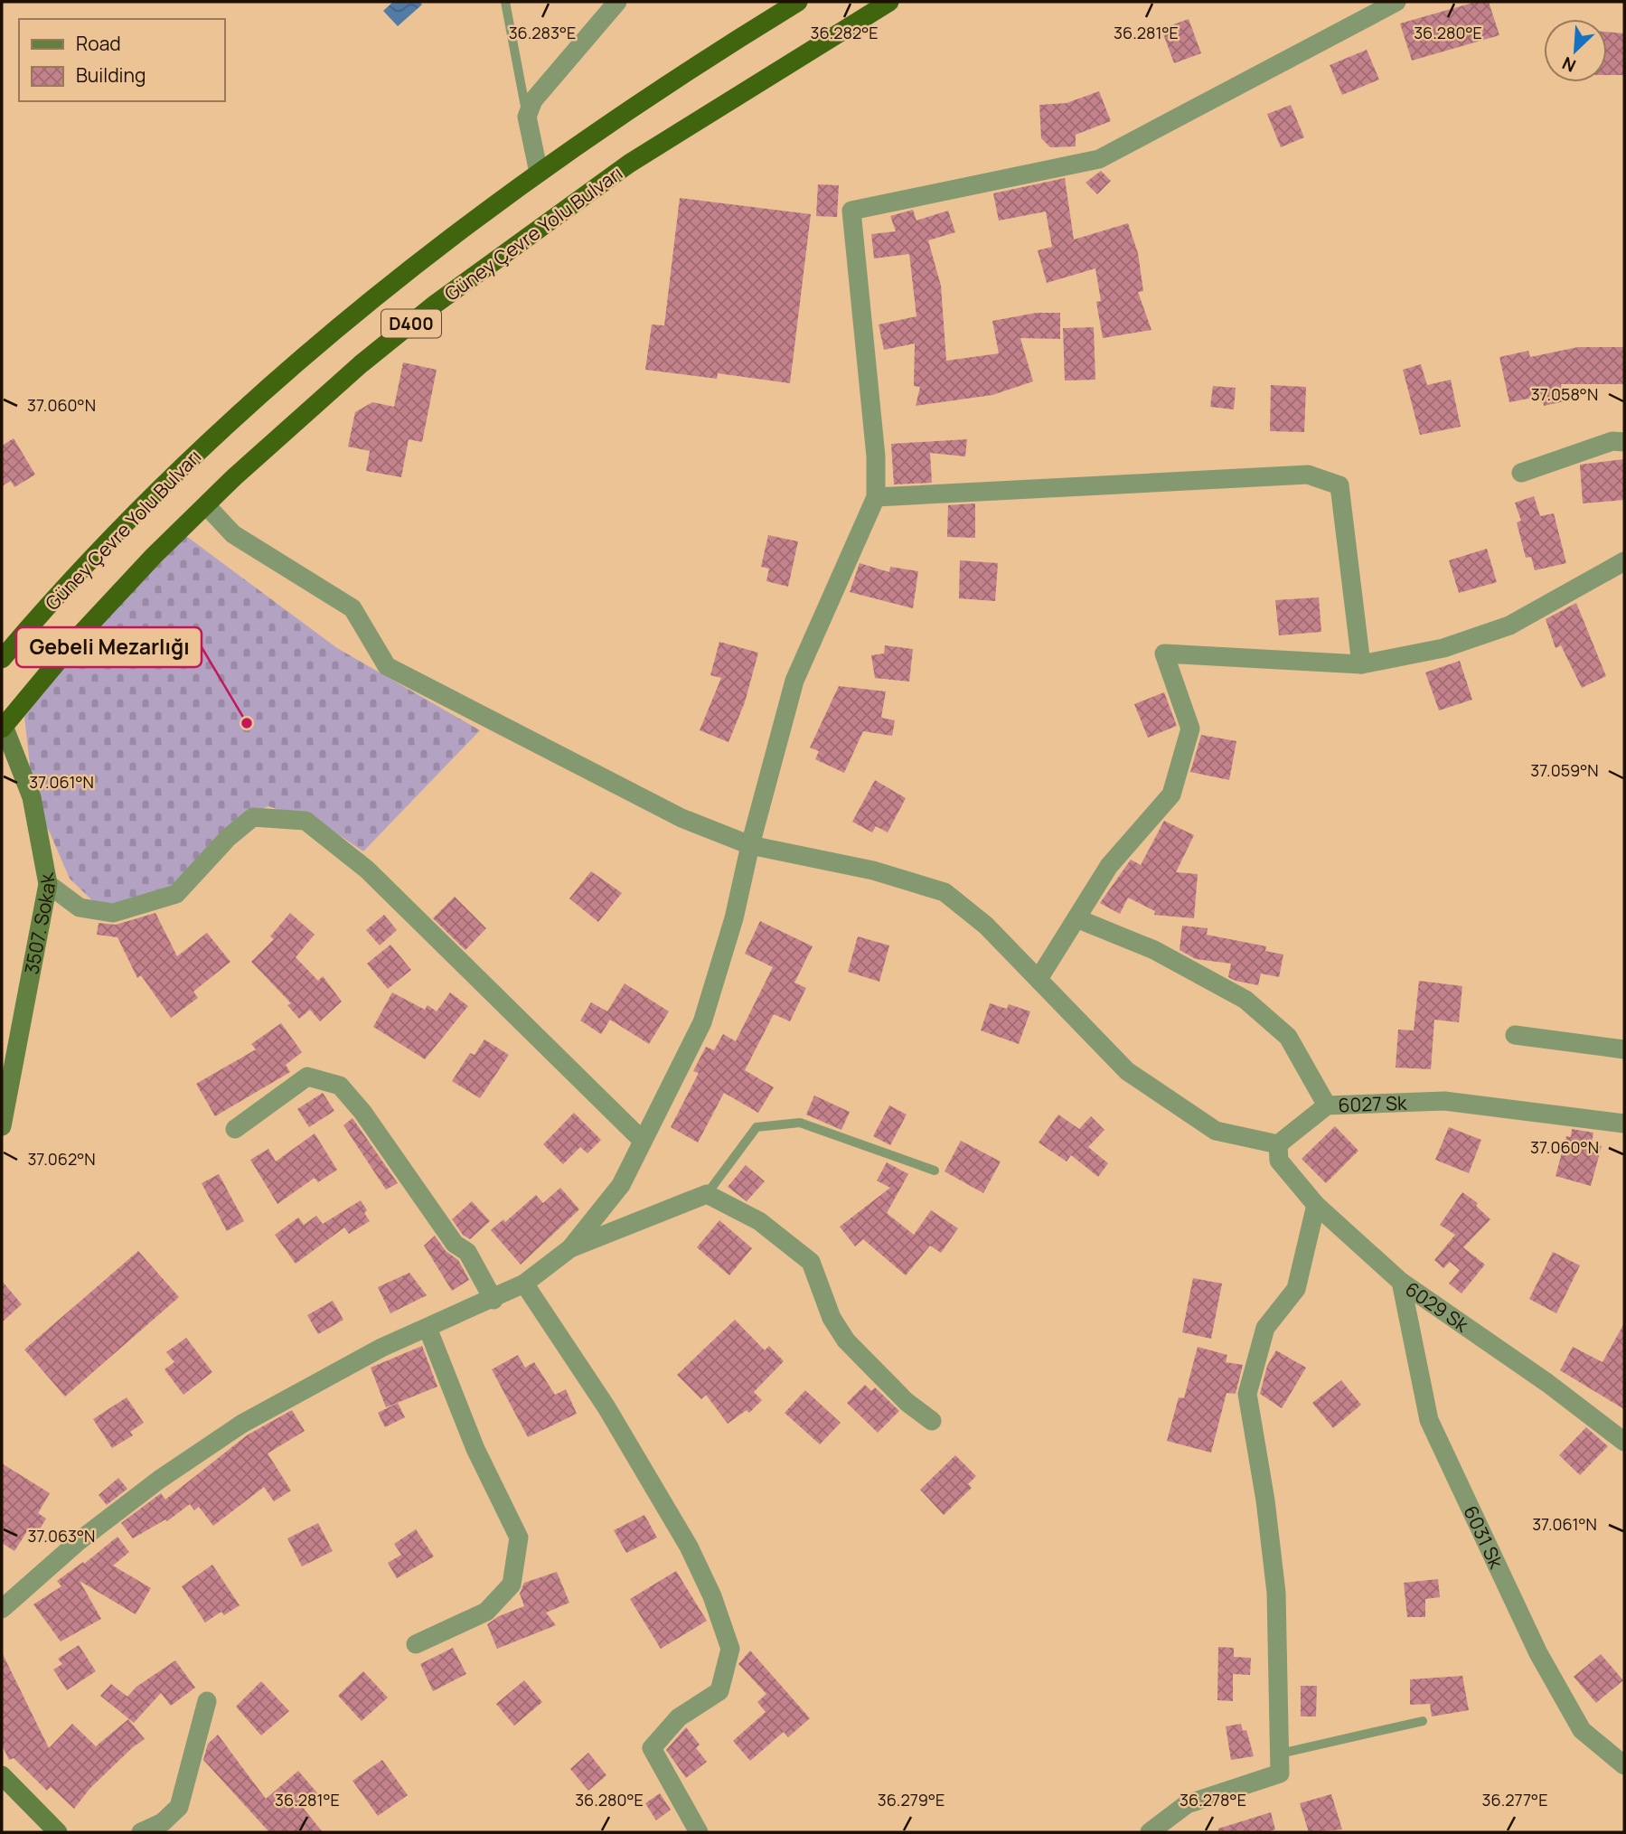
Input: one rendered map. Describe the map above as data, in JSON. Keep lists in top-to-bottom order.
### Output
{
  "streets": {
    "highway": ["Güney Çevre Yolu Bulvarı", "D400"],
    "main road": ["3507. Sokak"],
    "street": ["6027 Sk", "6029 Sk", "6031 Sk"]
  },
  "crossings": [
    ["Güney Çevre Yolu Bulvarı", "3507. Sokak"],
    ["6027 Sk", "6029 Sk"],
    ["6029 Sk", "6031 Sk"]
  ],
  "places": ["Gebeli Mezarlığı"],
  "legend": ["Road", "Building"],
  "north": "bottom left",
  "coordinates": [
    "36.283°E",
    "36.282°E",
    "36.281°E",
    "36.280°E",
    "37.058°N",
    "37.060°N",
    "37.059°N",
    "37.061°N",
    "37.062°N",
    "37.063°N",
    "36.279°E",
    "36.278°E",
    "36.277°E"
  ]
}
